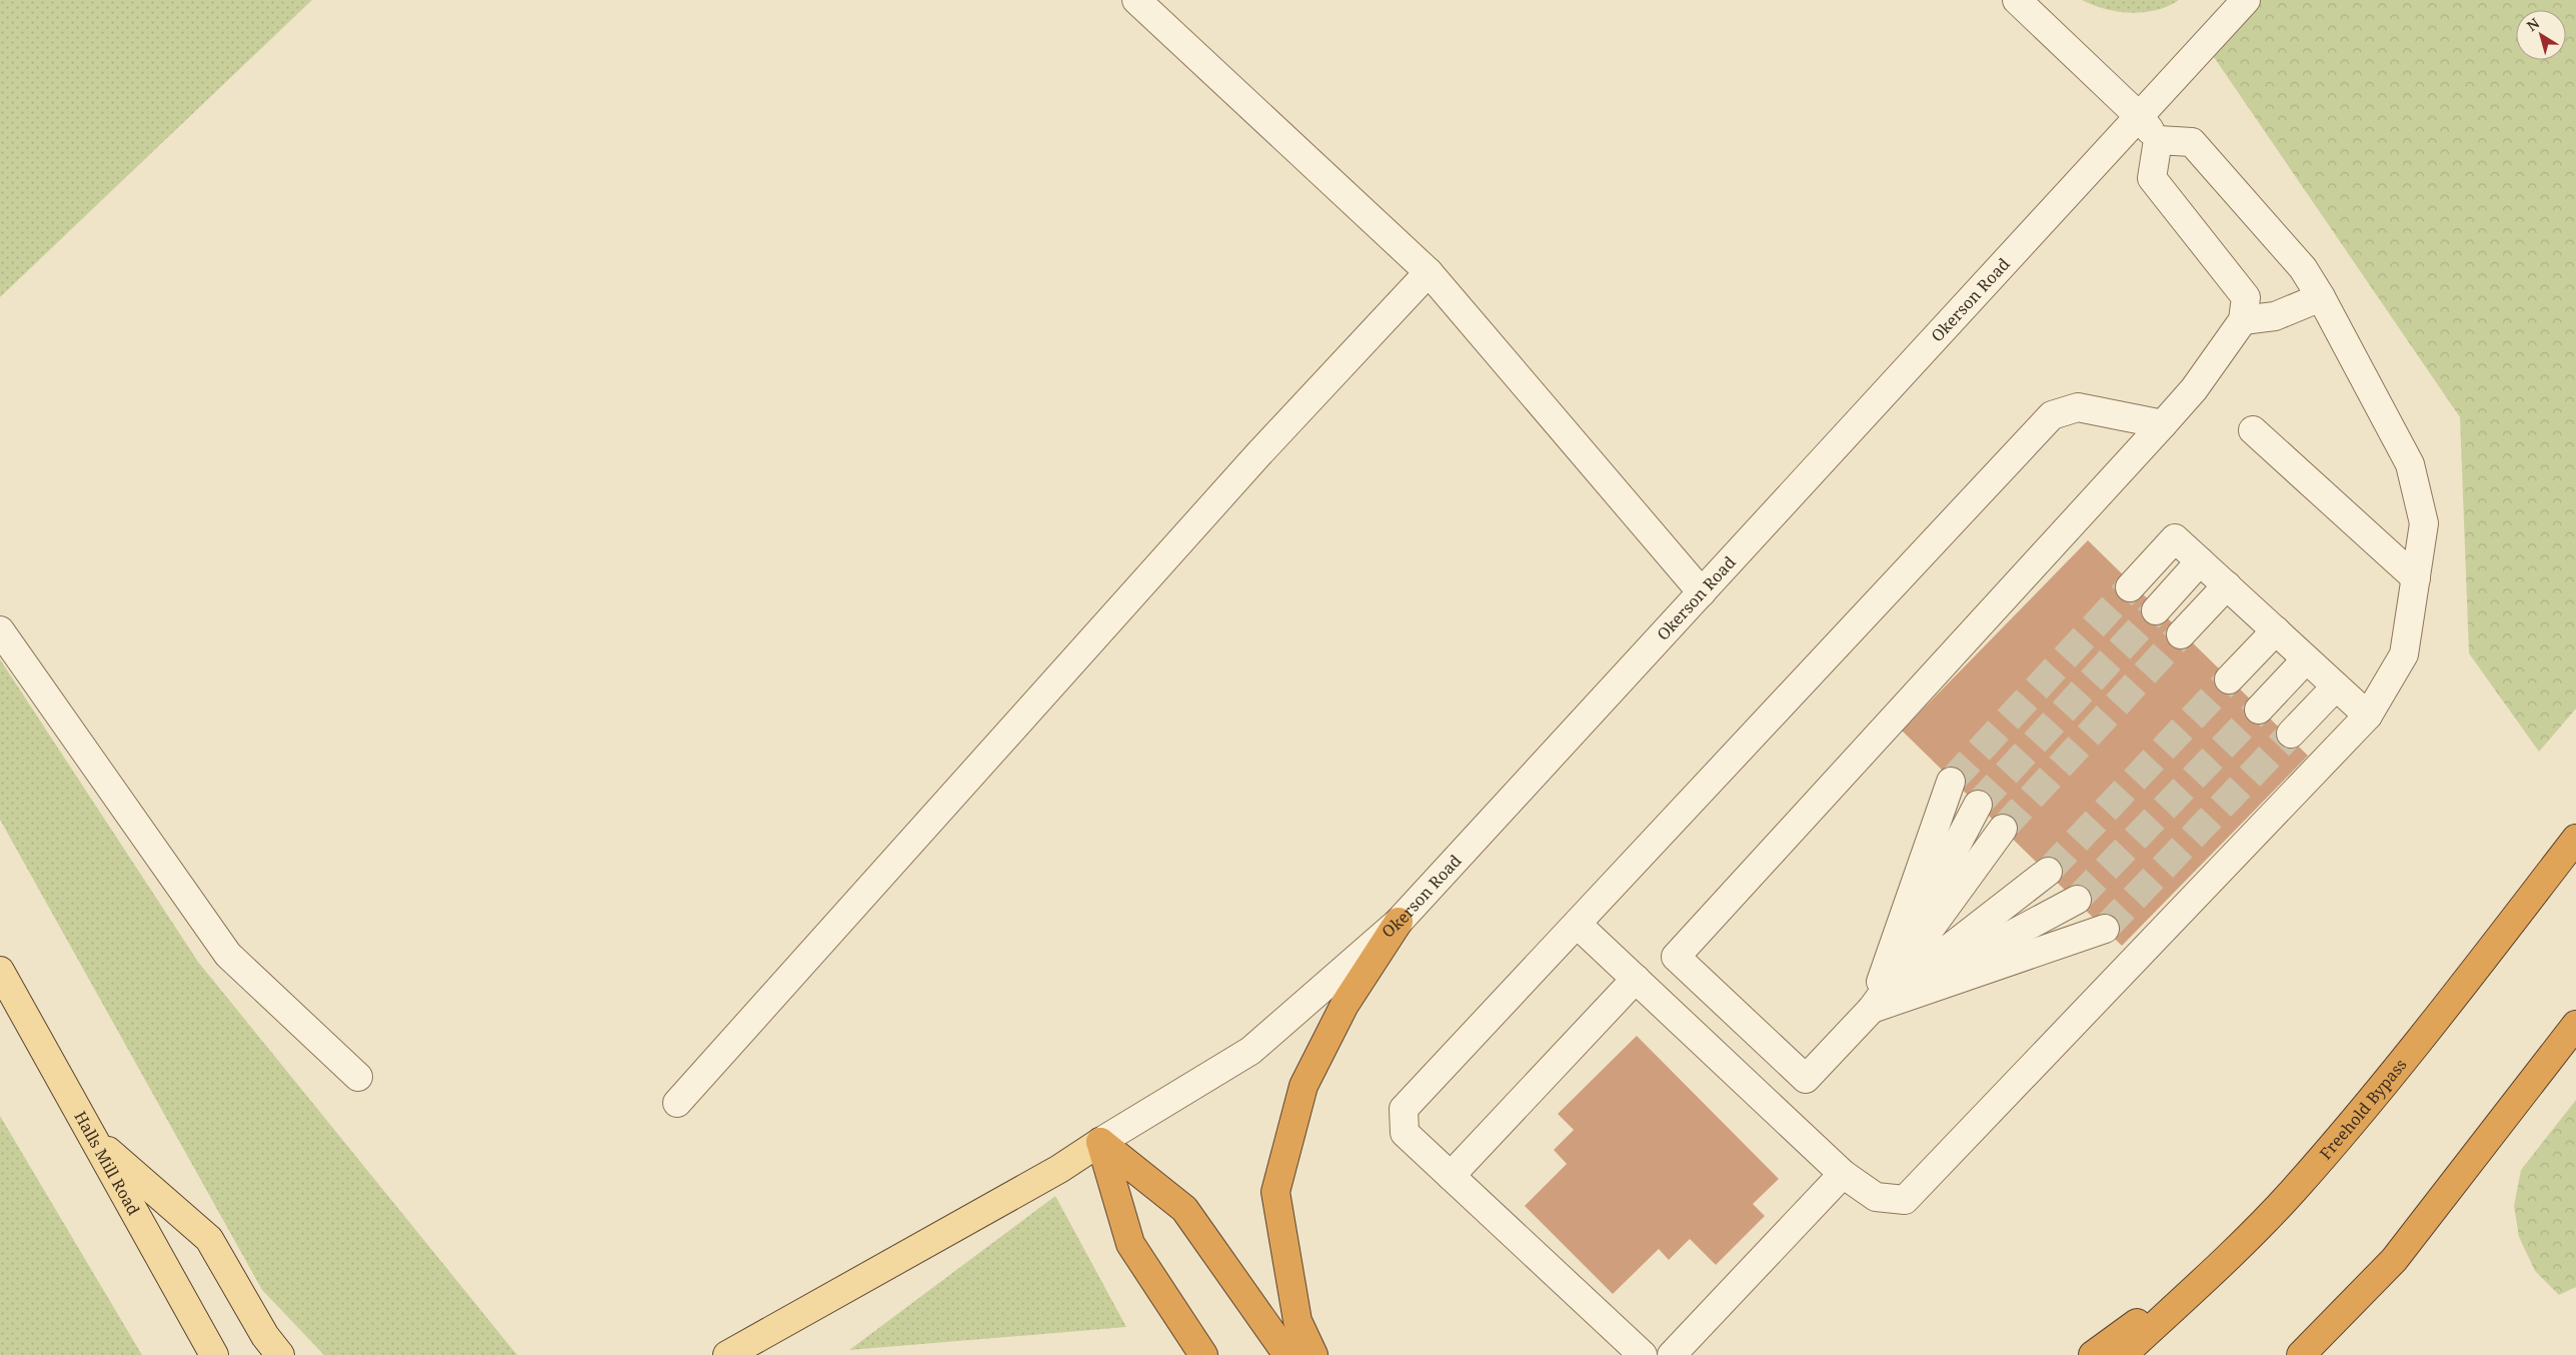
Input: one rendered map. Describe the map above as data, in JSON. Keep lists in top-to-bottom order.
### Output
{
  "streets": {
    "highway": ["Freehold Bypass"],
    "main road": ["Halls Mill Road"],
    "street": ["Okerson Road"]
  },
  "north": "top left"
}
